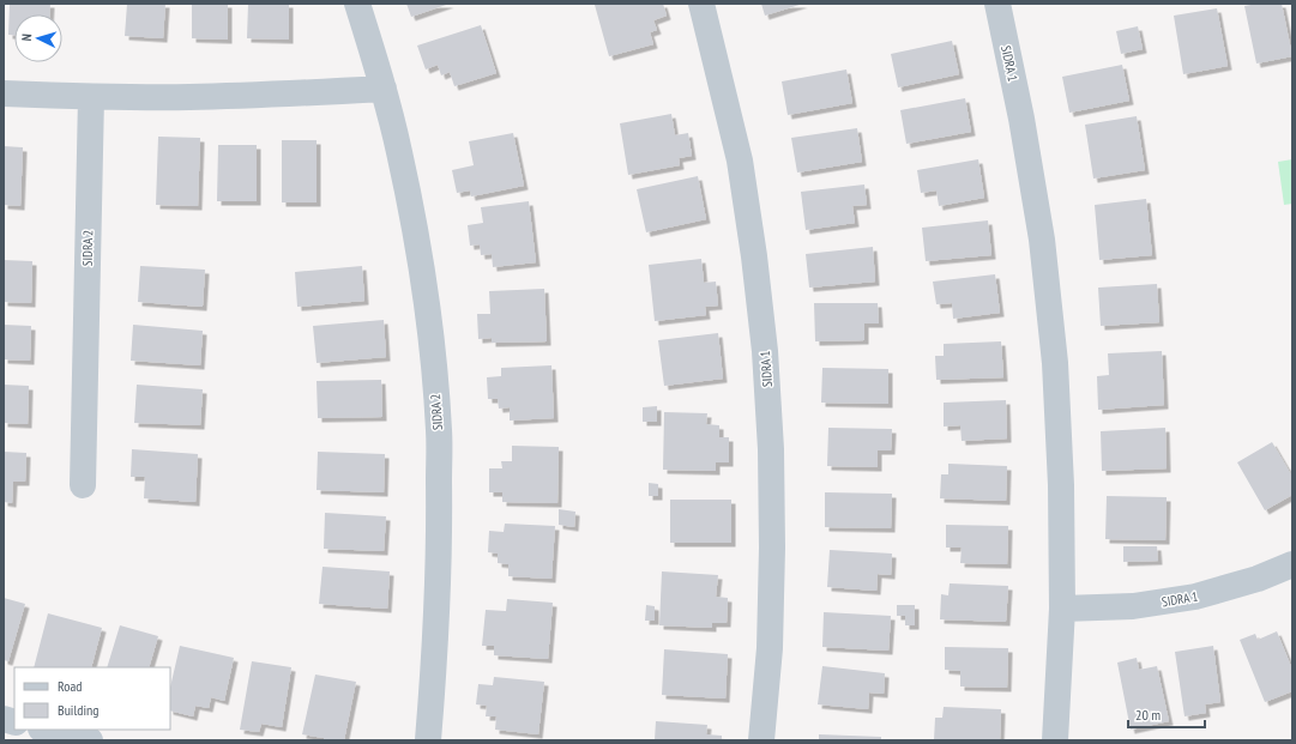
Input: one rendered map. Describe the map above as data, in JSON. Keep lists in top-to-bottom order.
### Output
{
  "streets": {
    "street": ["SIDRA 1", "SIDRA 2"]
  },
  "legend": ["Road", "Building"],
  "scale_bar": "20 m",
  "north": "left"
}
